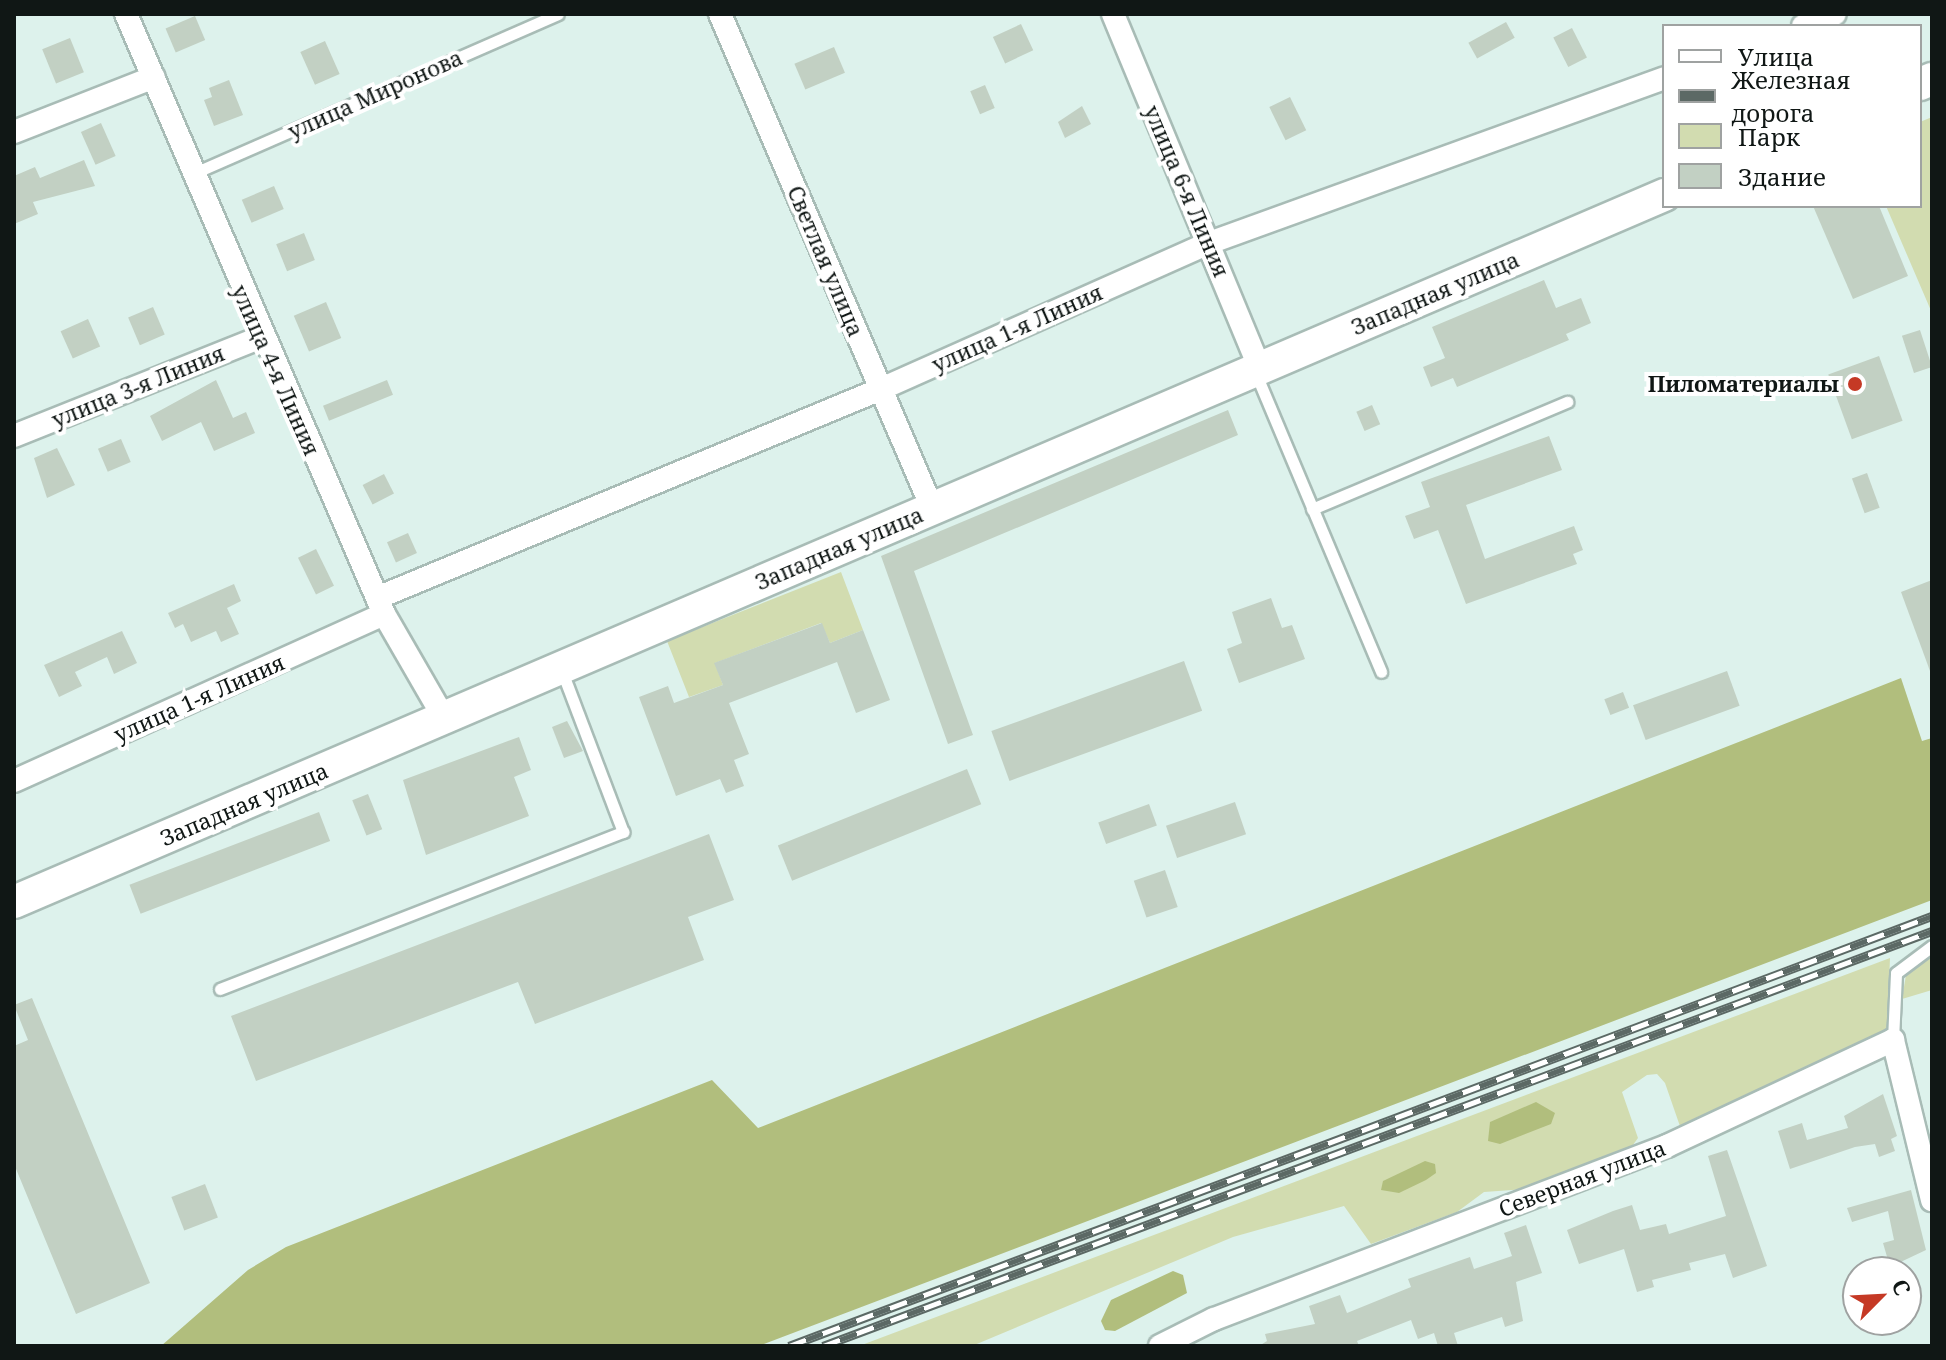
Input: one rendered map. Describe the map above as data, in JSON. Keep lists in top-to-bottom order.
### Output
{
  "streets": {
    "street": [
      "улица 6-я Линия",
      "Светлая улица",
      "Западная улица",
      "улица 1-я Линия",
      "улица 4-я Линия",
      "улица 3-я Линия",
      "Северная улица"
    ],
    "lane": ["улица Миронова"]
  },
  "crossings": [
    ["улица Миронова", "улица 4-я Линия"],
    ["улица 6-я Линия", "Западная улица"],
    ["улица 6-я Линия", "улица 1-я Линия"],
    ["Светлая улица", "Западная улица"],
    ["Светлая улица", "улица 1-я Линия"],
    ["Западная улица", "улица 4-я Линия"],
    ["улица 1-я Линия", "улица 4-я Линия"],
    ["улица 4-я Линия", "улица 3-я Линия"]
  ],
  "places": ["Пиломатериалы"],
  "legend": [
    "Улица",
    "Железная дорога",
    "Парк",
    "Здание"
  ],
  "north": "top right"
}
